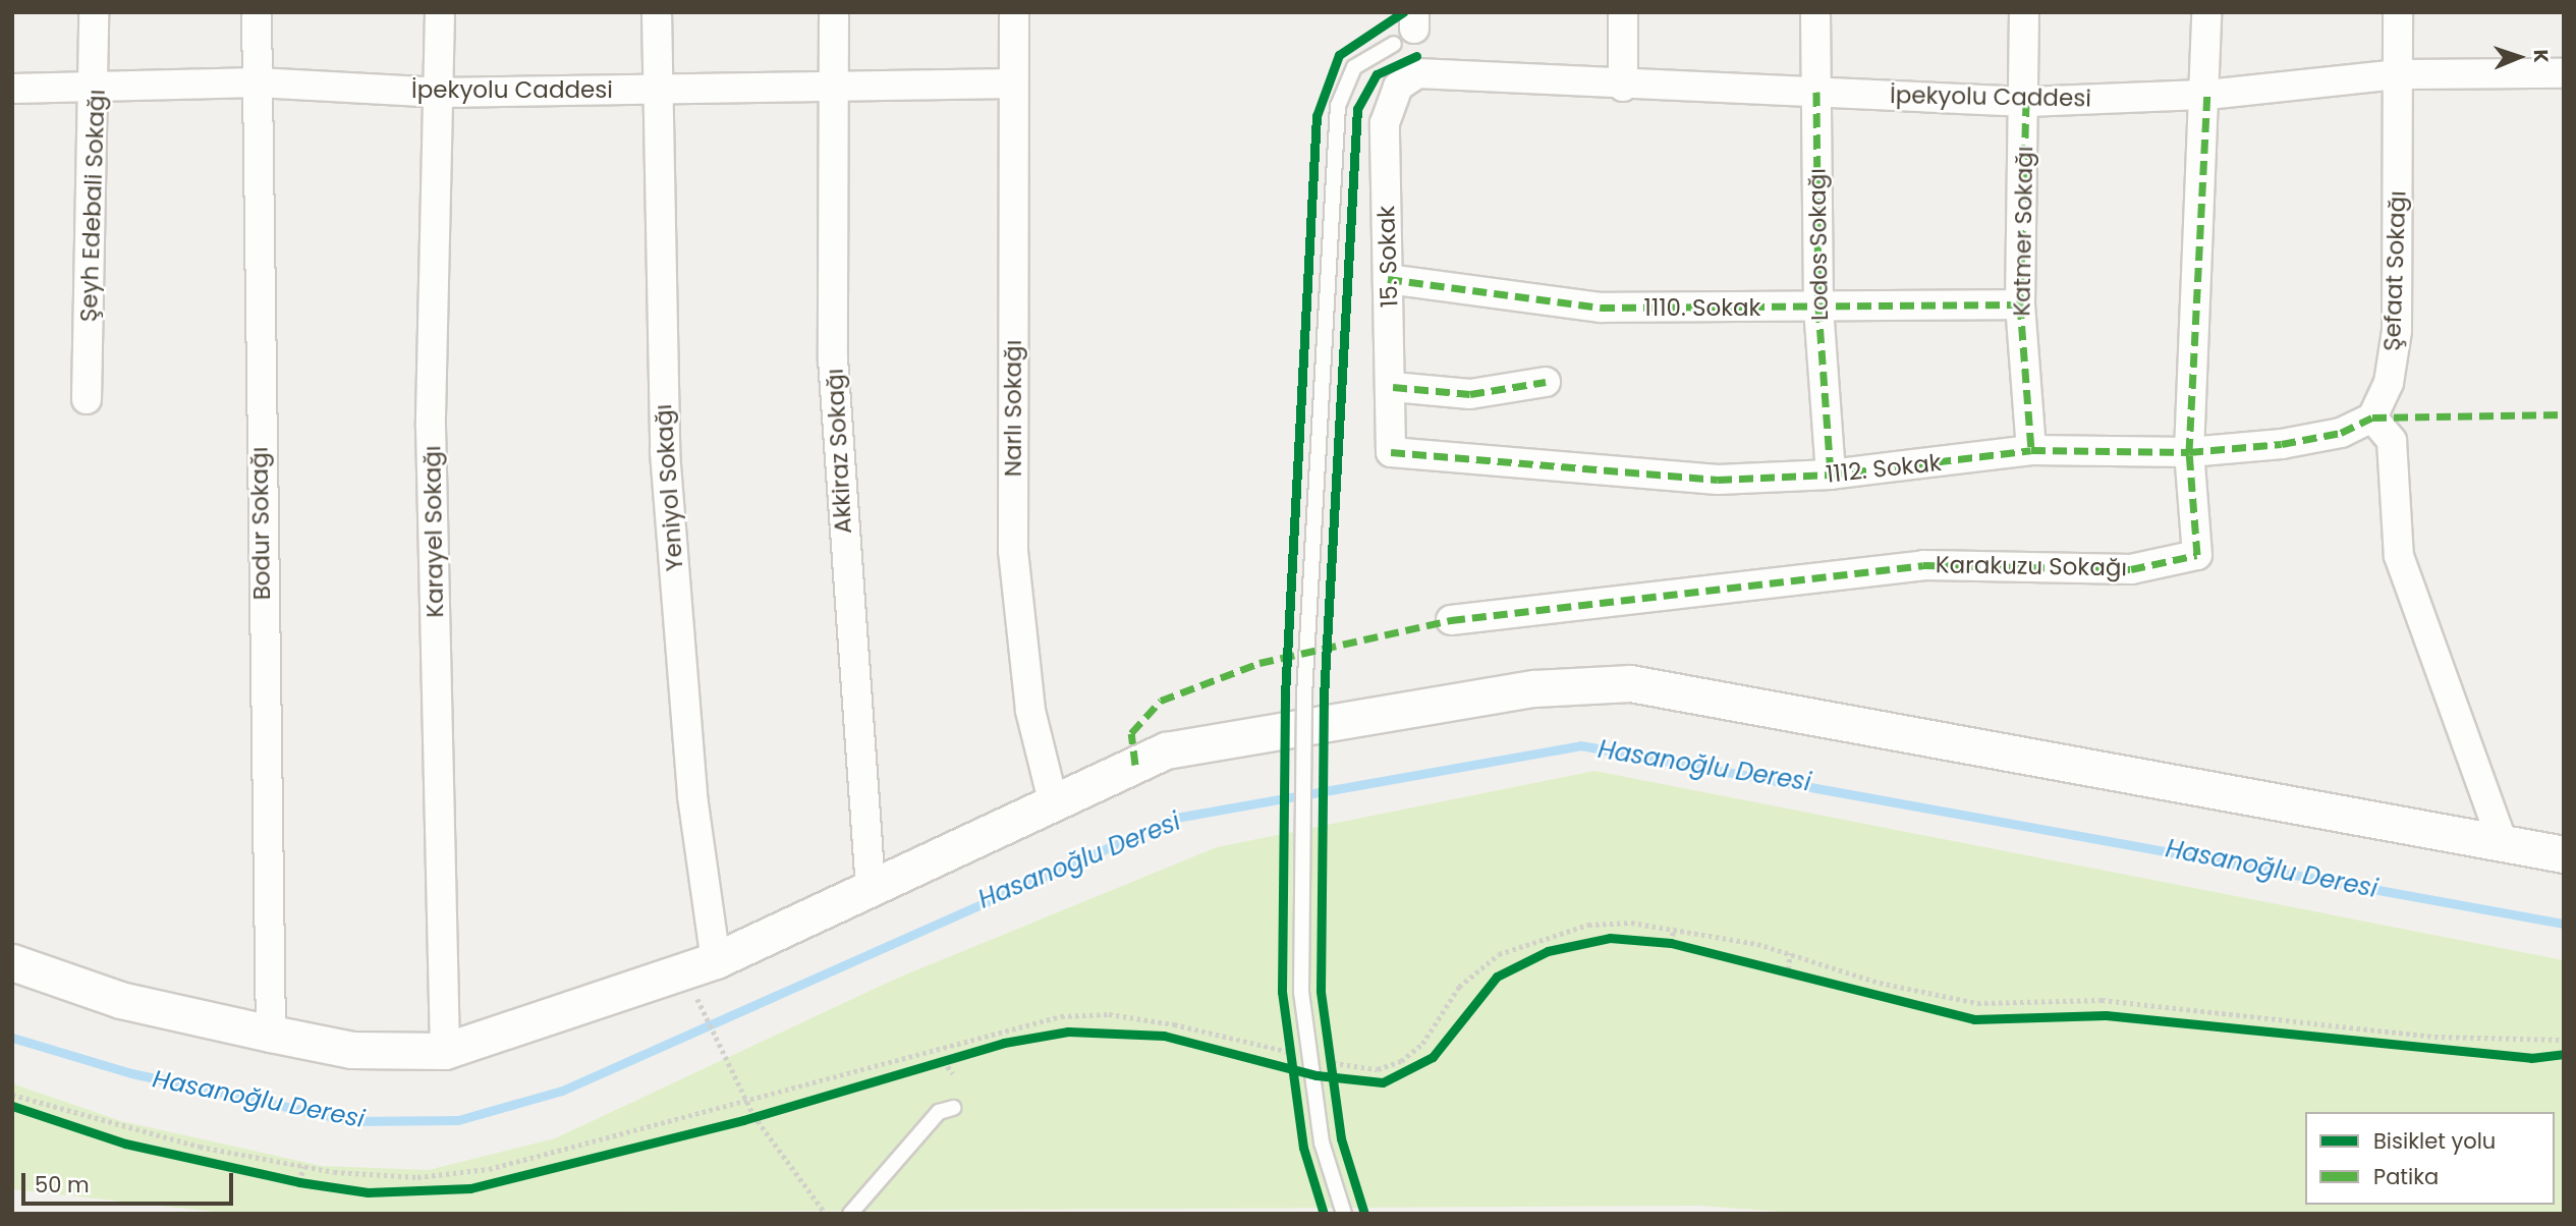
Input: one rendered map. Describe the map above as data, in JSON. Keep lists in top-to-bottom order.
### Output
{
  "streets": {
    "street": [
      "İpekyolu Caddesi",
      "Şeyh Edebali Sokağı",
      "Katmer Sokağı",
      "Lodos Sokağı",
      "15. Sokak",
      "Şefaat Sokağı",
      "1110. Sokak",
      "Narlı Sokağı",
      "Akkiraz Sokağı",
      "1112. Sokak",
      "Yeniyol Sokağı",
      "Bodur Sokağı",
      "Karayel Sokağı",
      "Karakuzu Sokağı"
    ]
  },
  "crossings": [
    ["İpekyolu Caddesi", "Şeyh Edebali Sokağı"],
    ["İpekyolu Caddesi", "Katmer Sokağı"],
    ["İpekyolu Caddesi", "Lodos Sokağı"],
    ["İpekyolu Caddesi", "15. Sokak"],
    ["İpekyolu Caddesi", "Şefaat Sokağı"],
    ["İpekyolu Caddesi", "Narlı Sokağı"],
    ["İpekyolu Caddesi", "Akkiraz Sokağı"],
    ["İpekyolu Caddesi", "Yeniyol Sokağı"],
    ["İpekyolu Caddesi", "Bodur Sokağı"],
    ["İpekyolu Caddesi", "Karayel Sokağı"],
    ["İpekyolu Caddesi", "Karakuzu Sokağı"],
    ["Katmer Sokağı", "1110. Sokak"],
    ["Katmer Sokağı", "1112. Sokak"],
    ["Lodos Sokağı", "1110. Sokak"],
    ["Lodos Sokağı", "1112. Sokak"],
    ["15. Sokak", "1110. Sokak"],
    ["15. Sokak", "1112. Sokak"],
    ["Şefaat Sokağı", "1112. Sokak"],
    ["1112. Sokak", "Karakuzu Sokağı"]
  ],
  "water": ["Hasanoğlu Deresi"],
  "legend": ["Bisiklet yolu", "Patika"],
  "scale_bar": "50 m",
  "north": "right"
}
